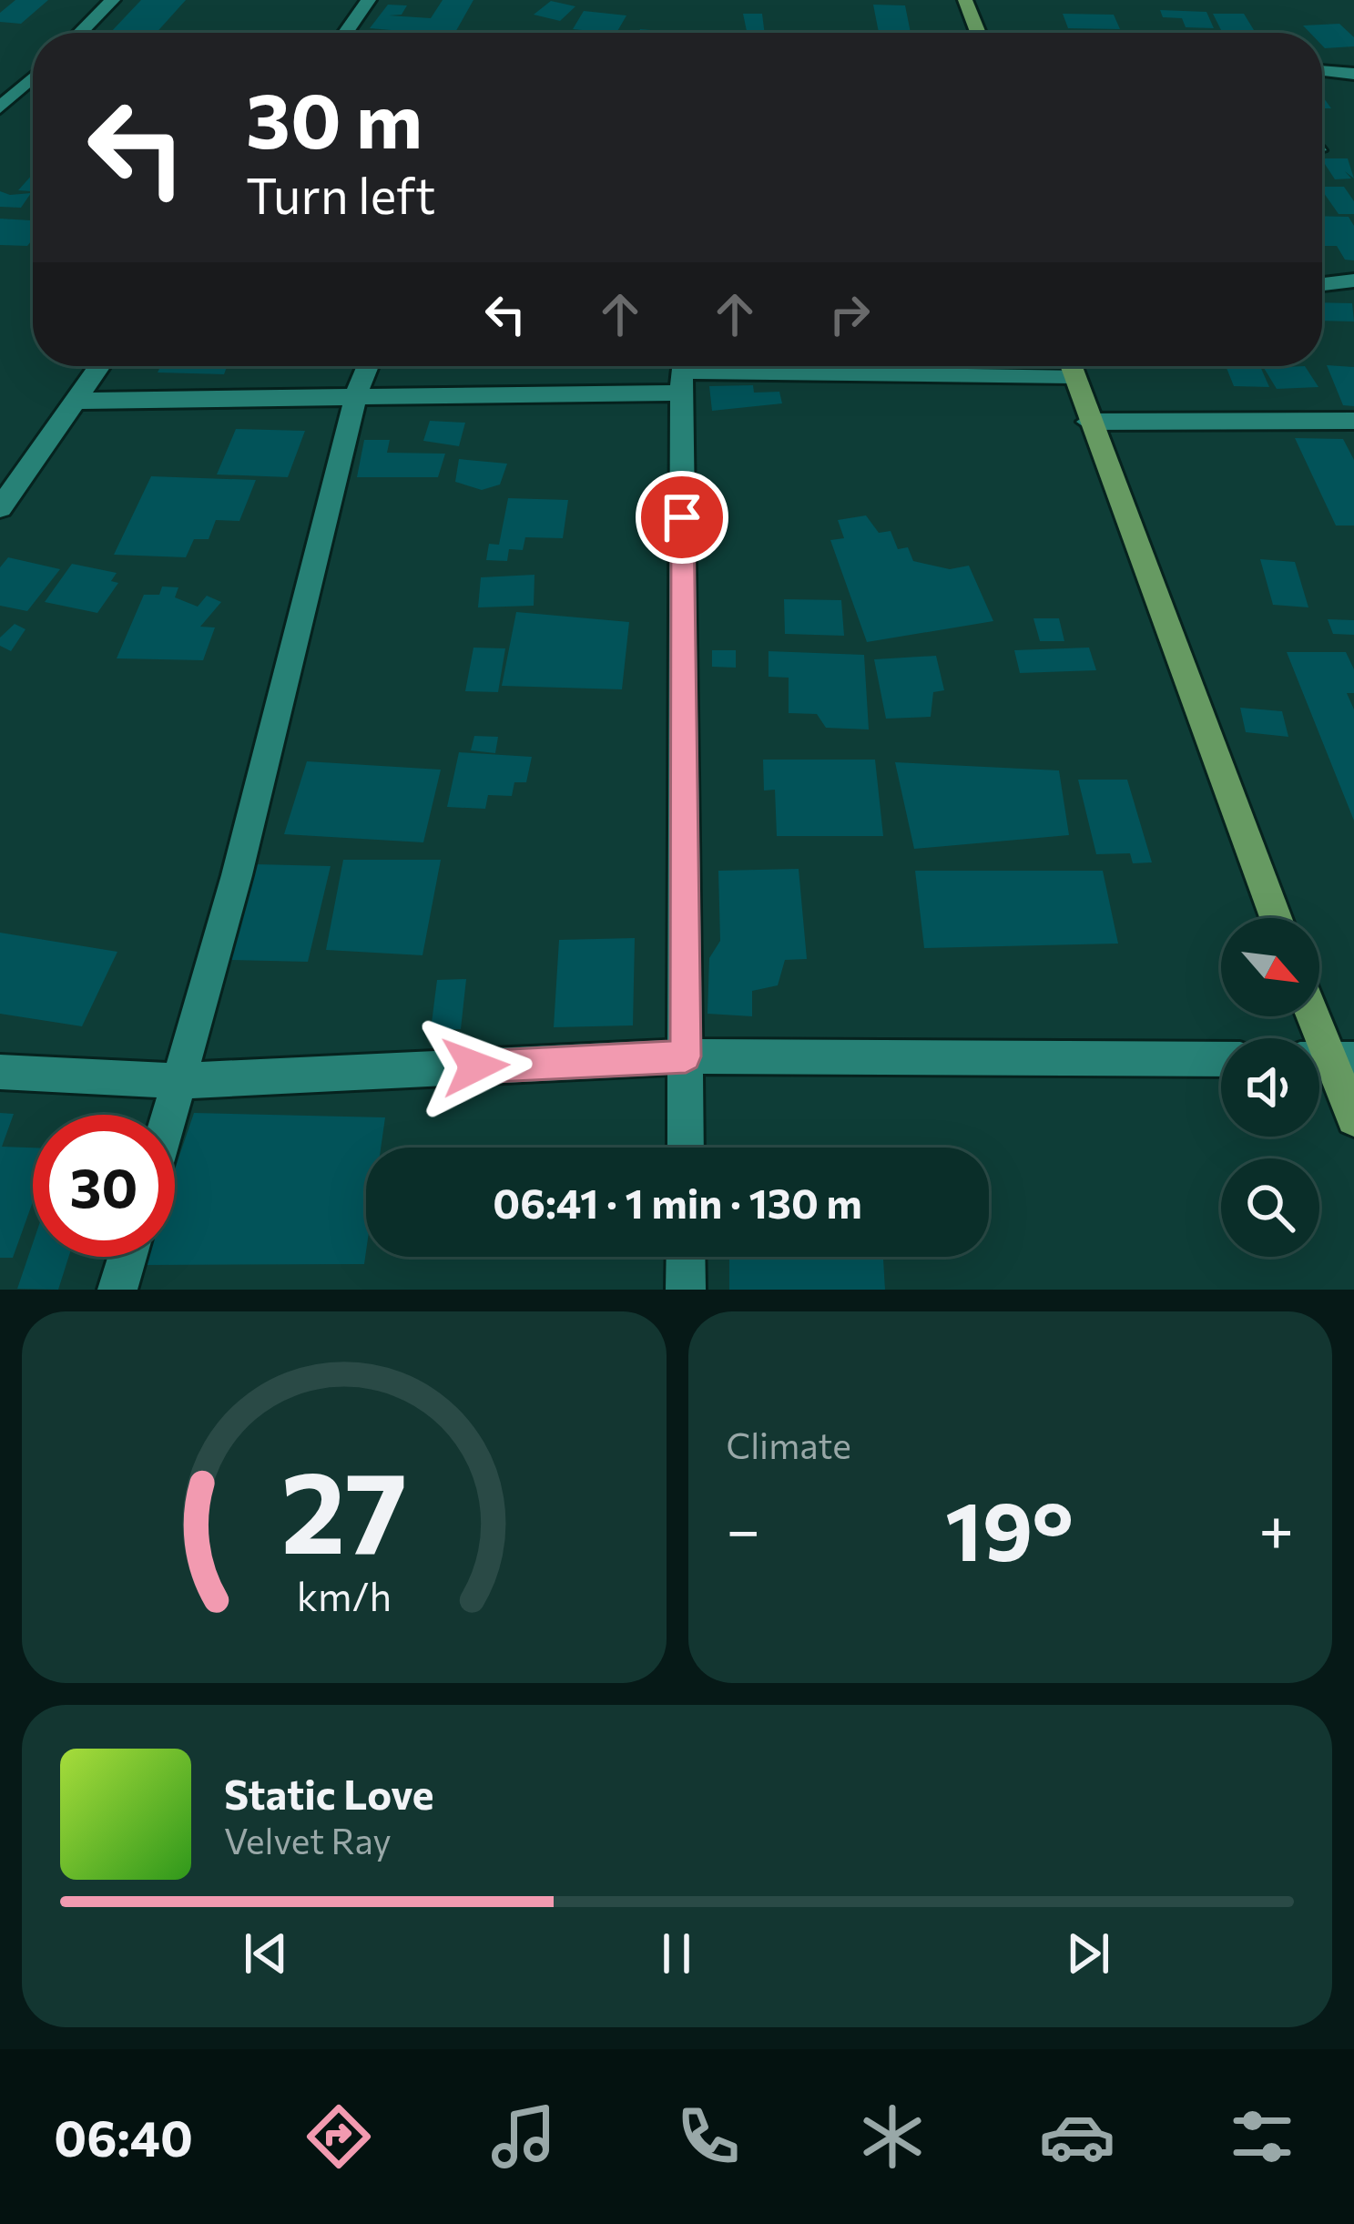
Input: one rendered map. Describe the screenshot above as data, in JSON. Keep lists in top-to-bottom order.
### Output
{
  "north": "bottom right",
  "page": {
    "turn": ["30 m", "Turn left"],
    "limit": "30",
    "trip": "06:41 · 1 min · 130 m",
    "tile": "Climate",
    "heat": ["−", "19°", "+"],
    "song": ["Static Love", "Velvet Ray"],
    "tabs": "06:40",
    "gauge": ["27", "km/h"]
  }
}
